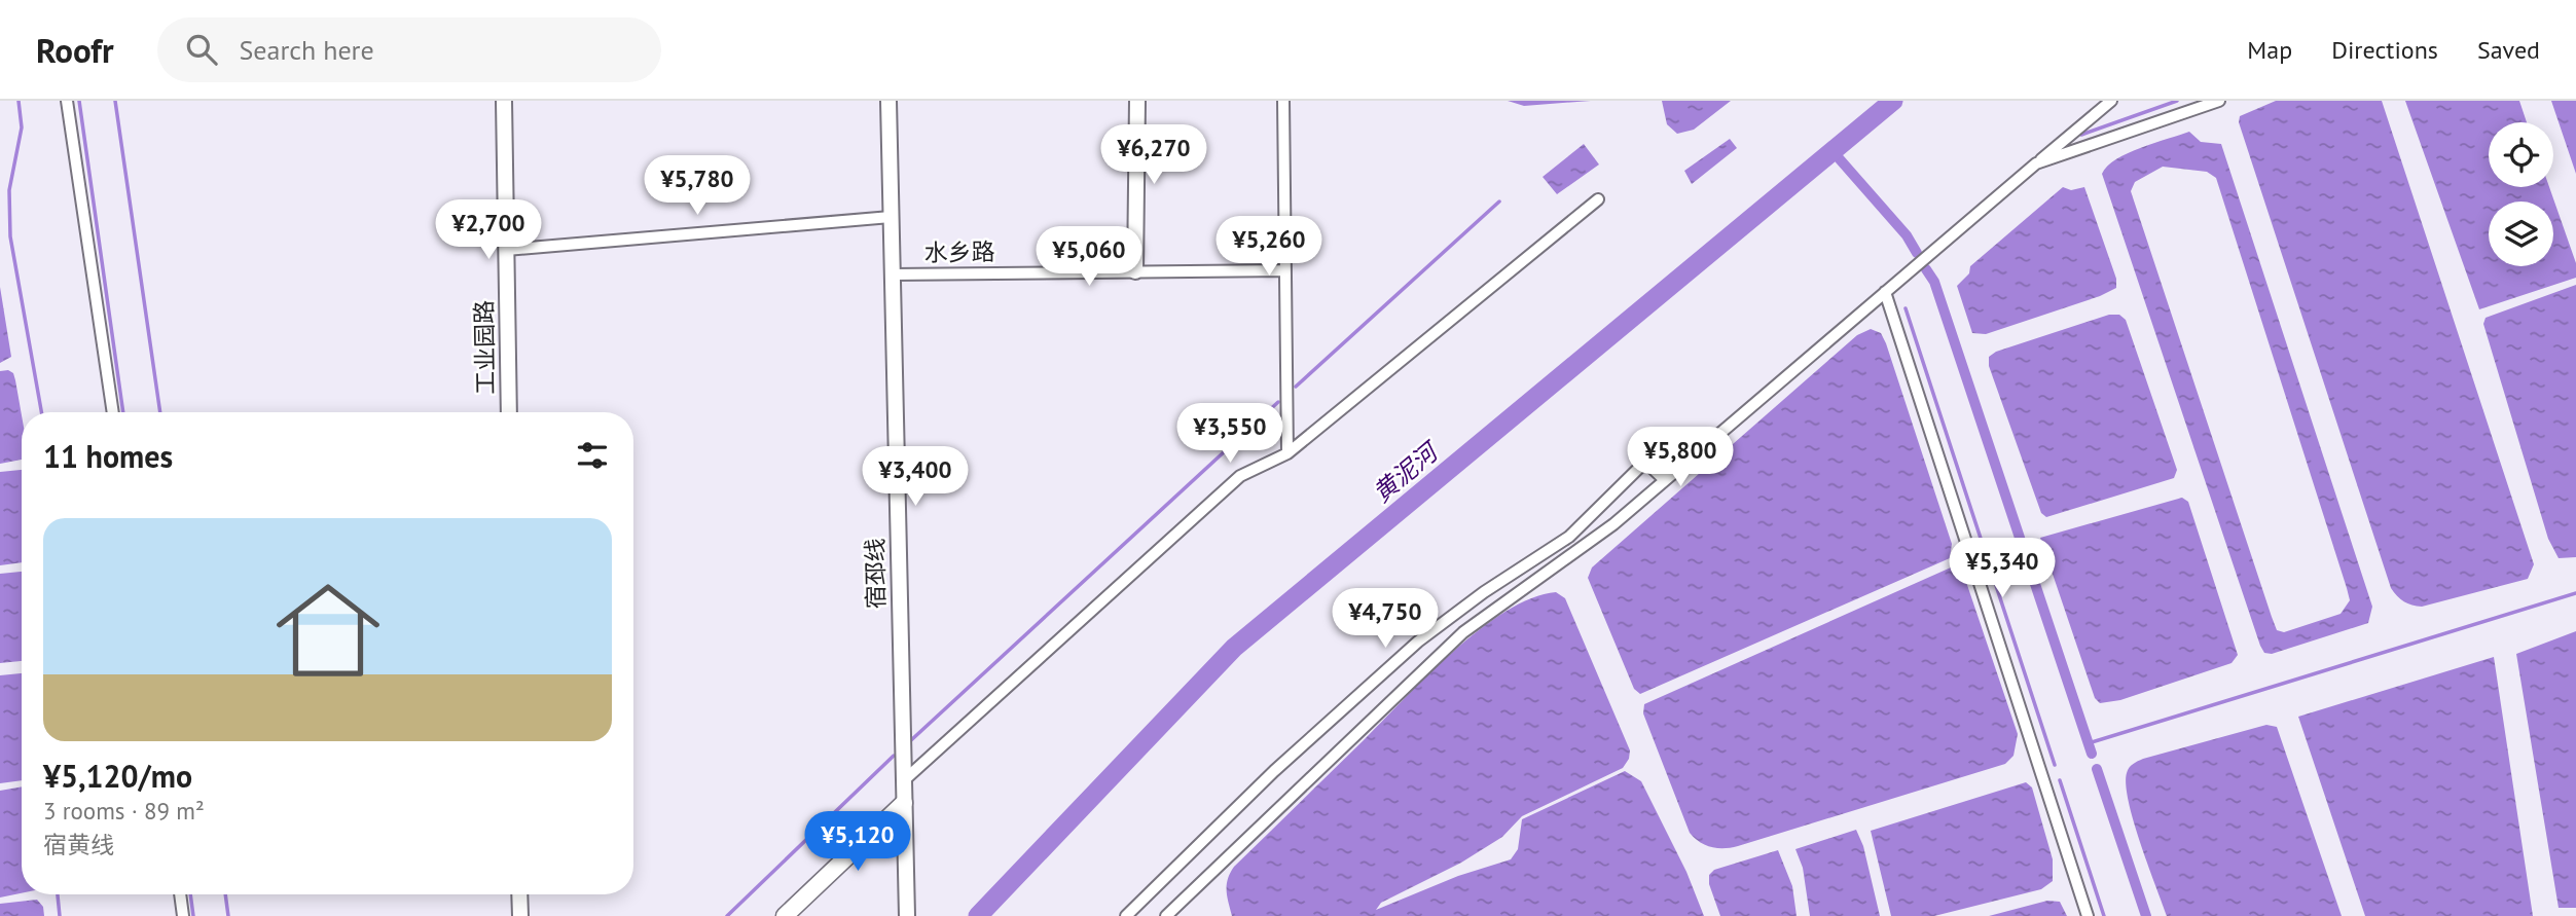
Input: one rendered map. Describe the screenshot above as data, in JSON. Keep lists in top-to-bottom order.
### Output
{
  "streets": {
    "street": ["水乡路", "工业园路", "宿邳线"]
  },
  "crossings": [
    ["水乡路", "宿邳线"]
  ],
  "water": ["黄泥河"],
  "page": {
    "header": "Roofr",
    "search": "Search here",
    "nav": ["Map", "Directions", "Saved"],
    "price": [
      "¥6,270",
      "¥5,780",
      "¥2,700",
      "¥5,260",
      "¥5,060",
      "¥3,550",
      "¥5,800",
      "¥3,400",
      "¥5,340",
      "¥4,750",
      "¥5,120"
    ],
    "heading": "11 homes",
    "list": [
      {
        "name": "¥5,120/mo",
        "note": "3 rooms · 89 m² · 宿黄线"
      }
    ]
  }
}
